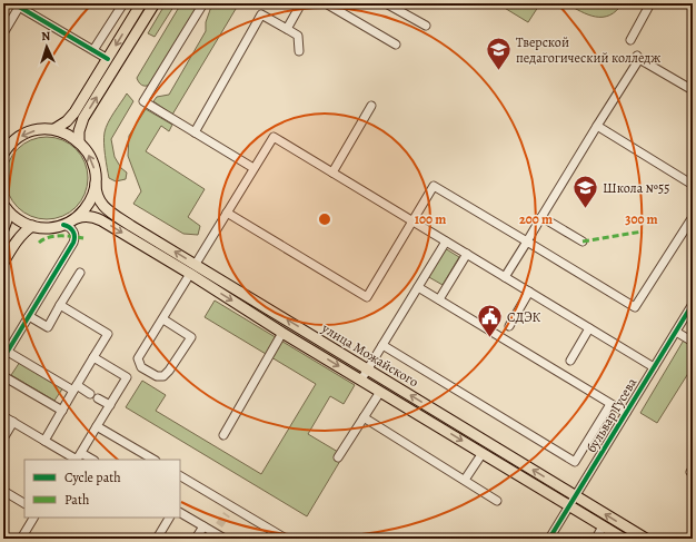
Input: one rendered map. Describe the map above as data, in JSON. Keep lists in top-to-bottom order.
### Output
{
  "streets": {
    "main road": ["улица Можайского"],
    "street": ["бульвар Гусева"]
  },
  "crossings": [
    ["улица Можайского", "бульвар Гусева"]
  ],
  "places": {
    "school or university": ["Тверской педагогический колледж", "Школа №55"],
    "public building": ["СДЭК"]
  },
  "legend": ["Cycle path", "Path"],
  "north": "top",
  "rings": ["100 m", "200 m", "300 m"]
}
